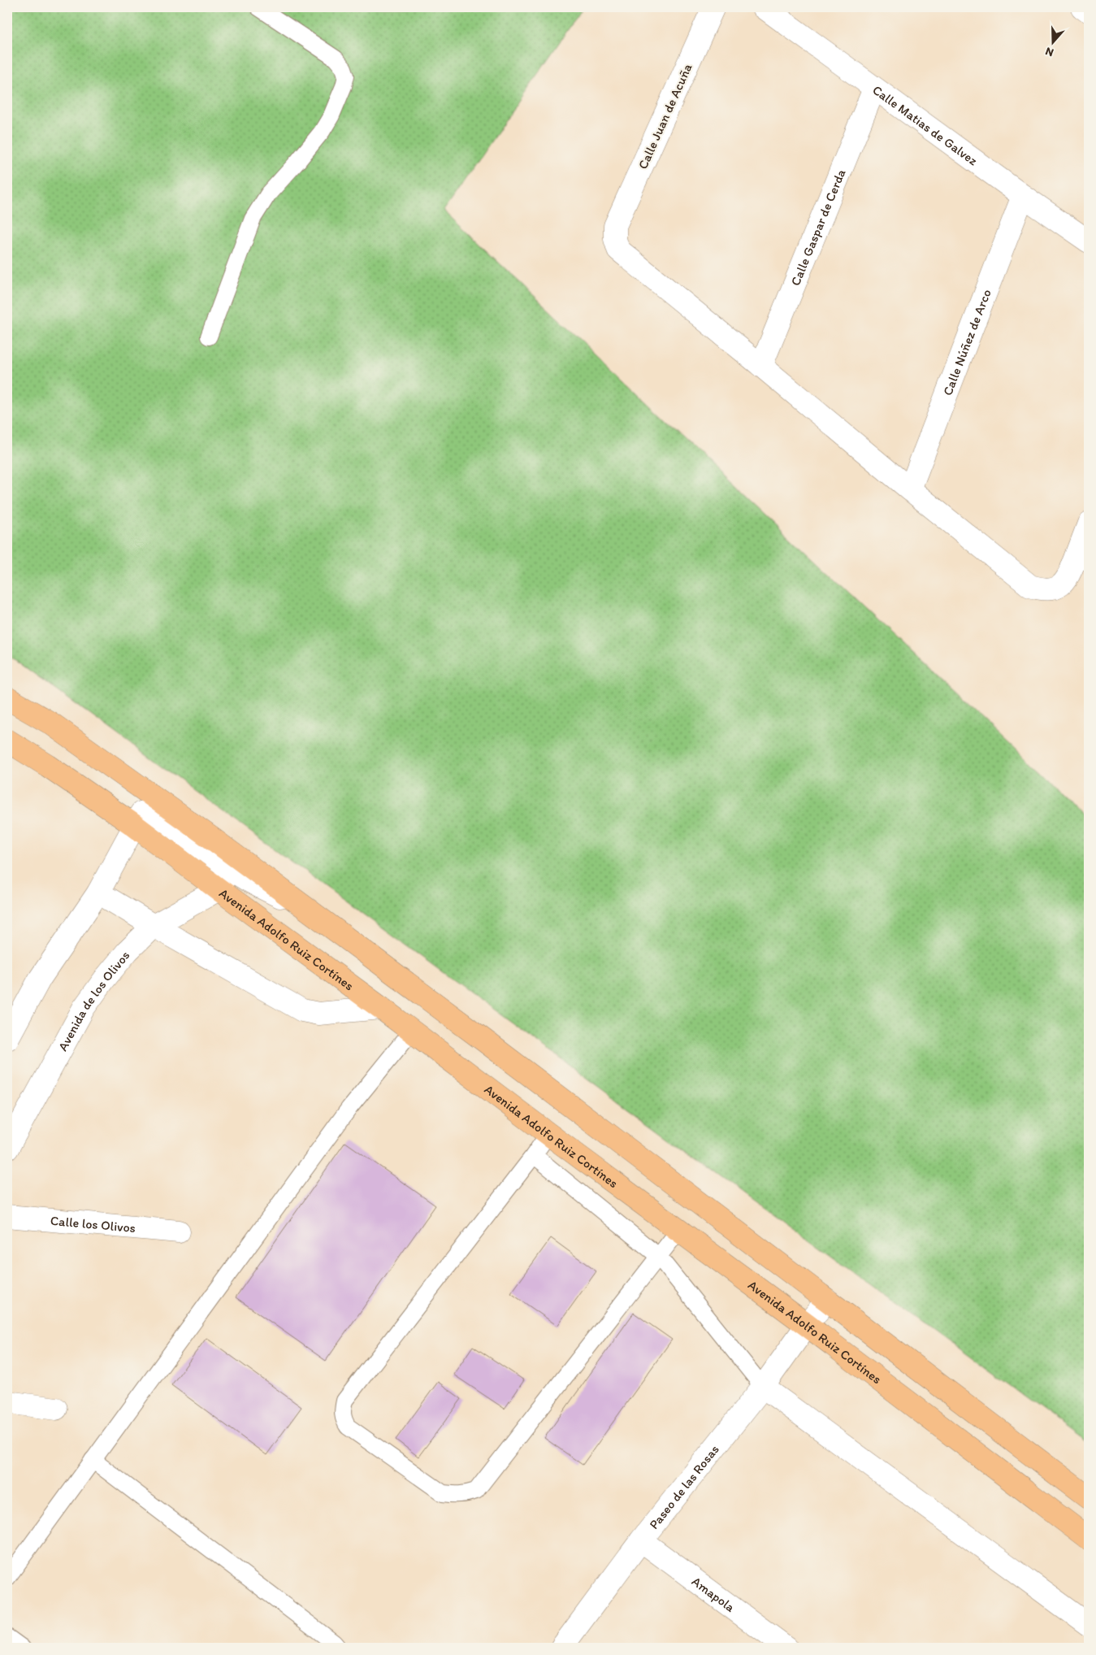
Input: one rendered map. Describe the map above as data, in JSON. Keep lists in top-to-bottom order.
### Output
{
  "streets": {
    "main road": ["Avenida Adolfo Ruiz Cortínes"],
    "street": [
      "Calle Juan de Acuña",
      "Calle Matias de Galvez",
      "Calle Gaspar de Cerda",
      "Calle Núñez de Arco",
      "Avenida de los Olivos",
      "Calle los Olivos",
      "Paseo de las Rosas",
      "Amapola"
    ]
  },
  "crossings": [
    ["Calle Juan de Acuña", "Calle Gaspar de Cerda"],
    ["Calle Matias de Galvez", "Calle Gaspar de Cerda"],
    ["Calle Matias de Galvez", "Calle Núñez de Arco"],
    ["Avenida Adolfo Ruiz Cortínes", "Avenida de los Olivos"],
    ["Avenida Adolfo Ruiz Cortínes", "Paseo de las Rosas"],
    ["Paseo de las Rosas", "Amapola"]
  ],
  "north": "bottom"
}
